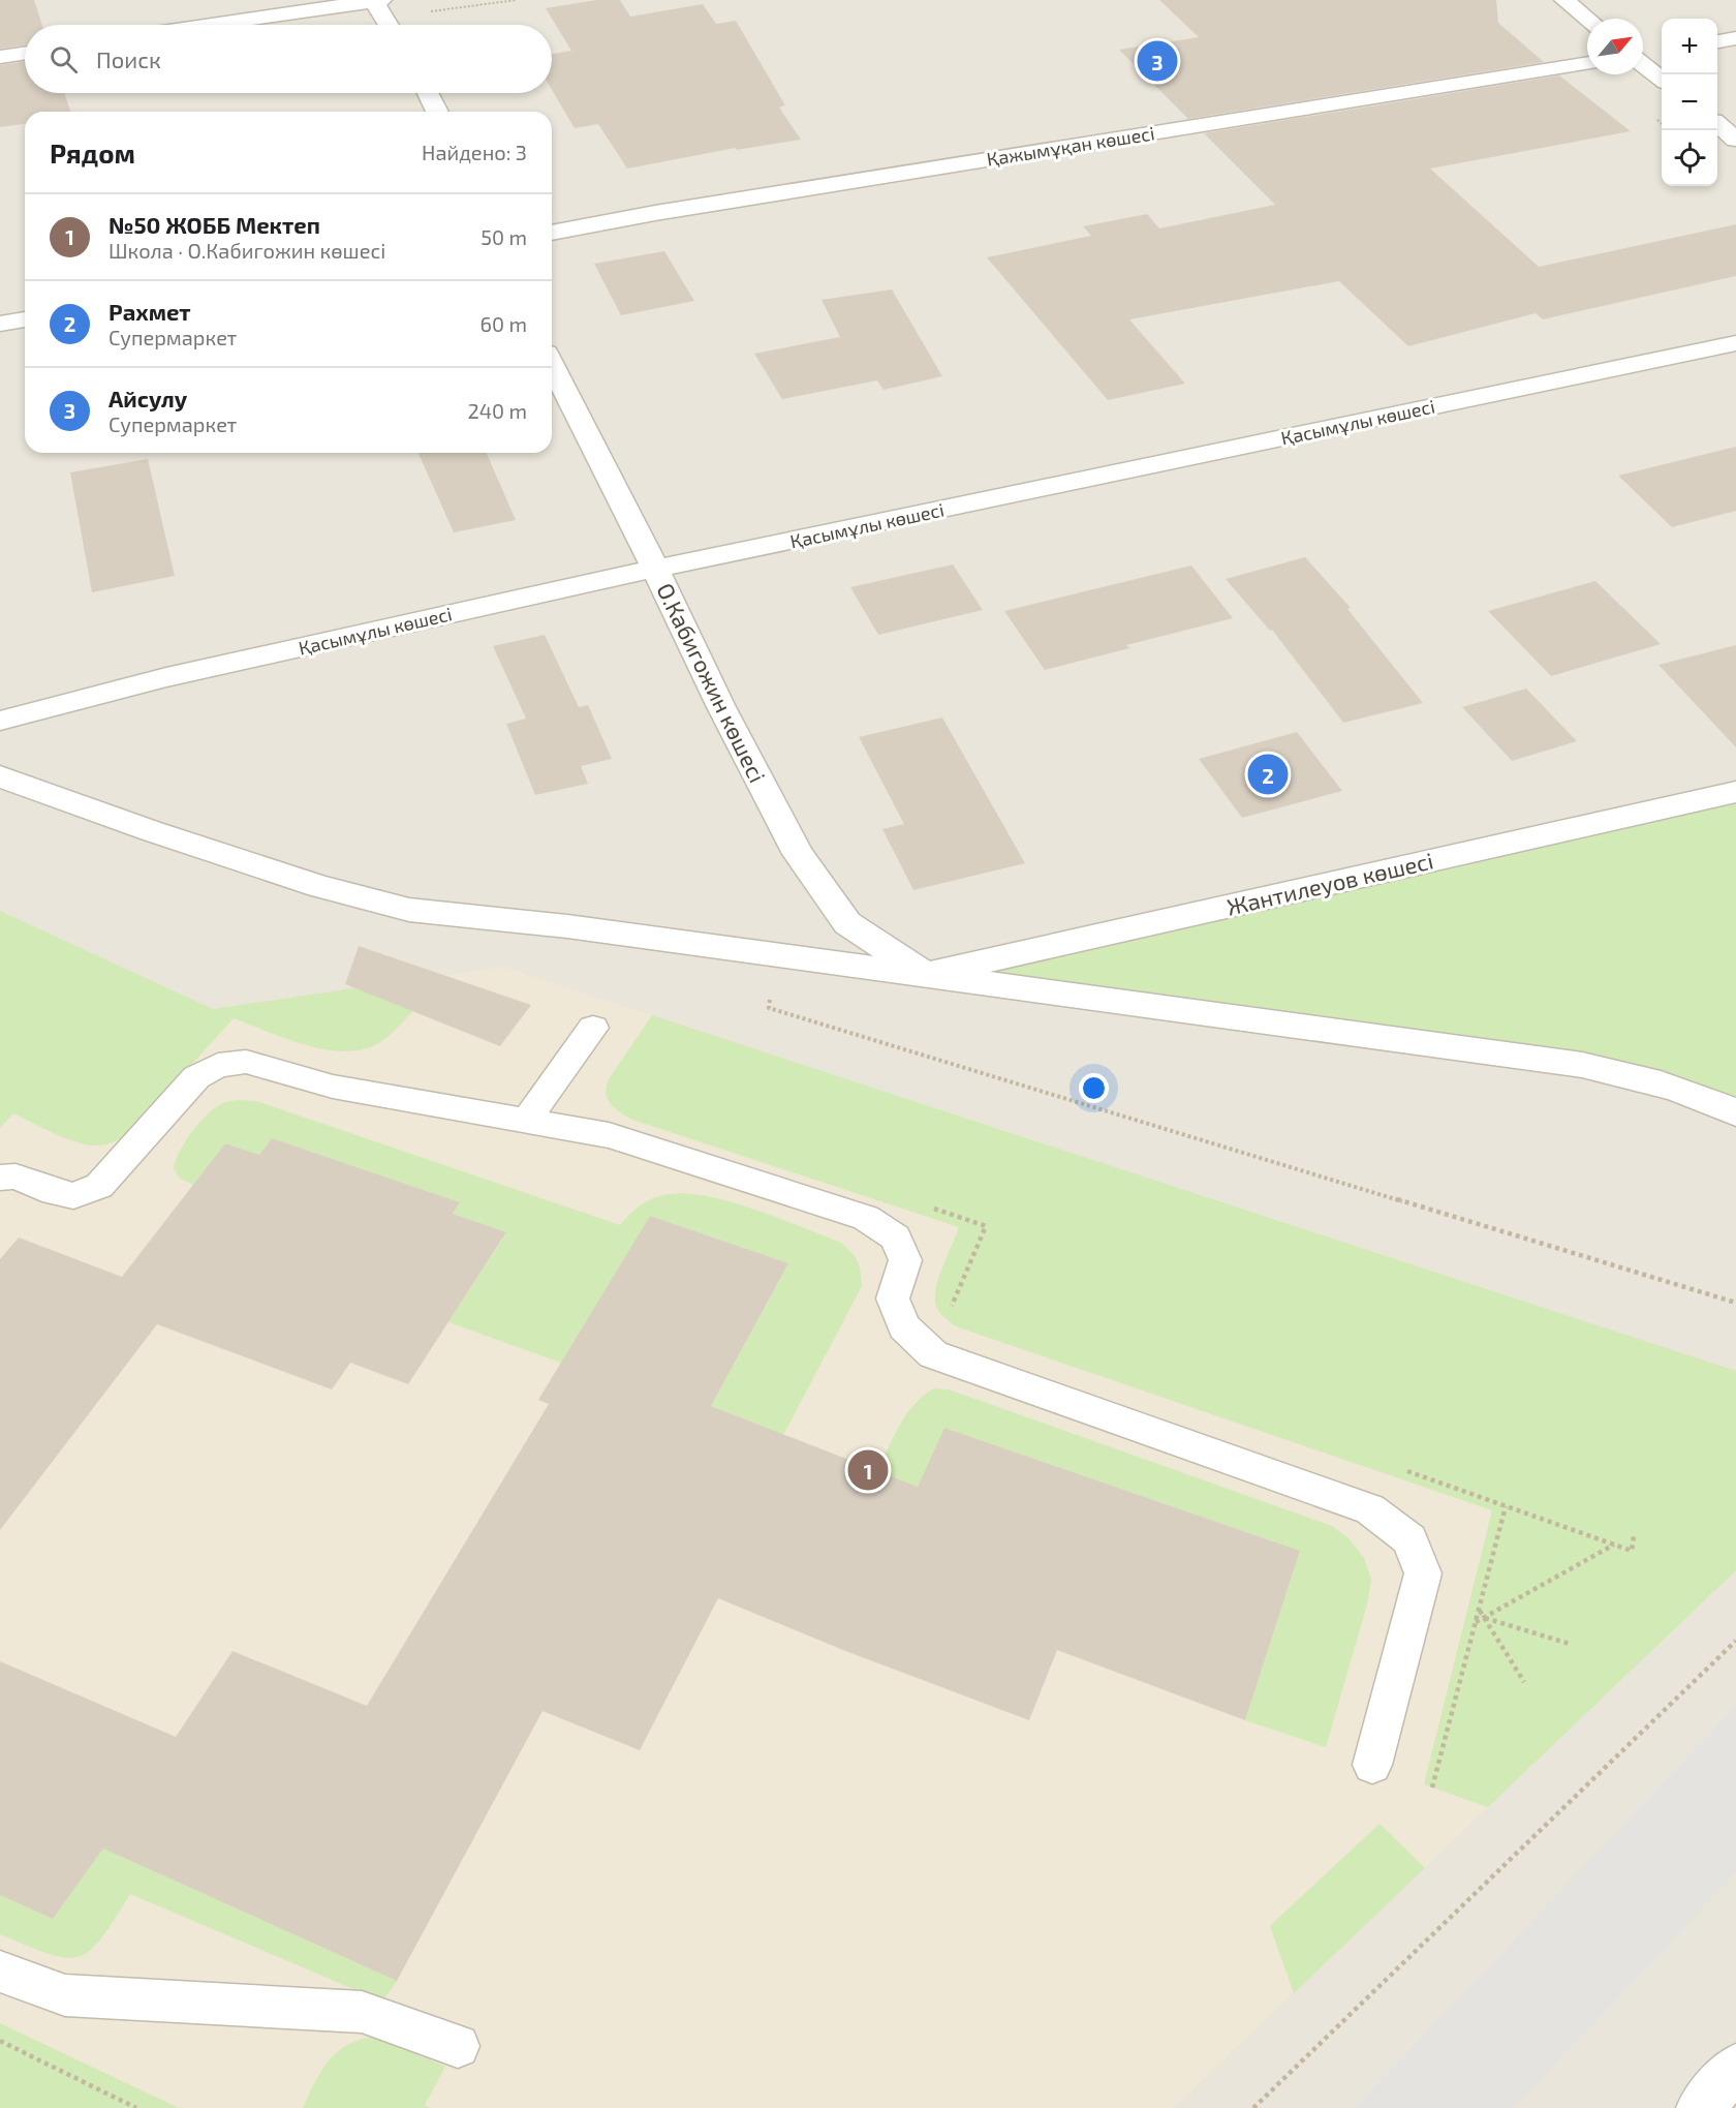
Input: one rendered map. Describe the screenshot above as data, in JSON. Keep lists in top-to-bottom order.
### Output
{
  "streets": {
    "street": [
      "Қажымұқан көшесі",
      "Қасымұлы көшесі",
      "О.Кабигожин көшесі",
      "Жантилеуов көшесі"
    ]
  },
  "crossings": [
    ["Қасымұлы көшесі", "О.Кабигожин көшесі"],
    ["О.Кабигожин көшесі", "Жантилеуов көшесі"]
  ],
  "north": "top right",
  "page": {
    "map_buttons": ["+", "−"],
    "search": "Поиск",
    "pins": ["3", "2", "1"],
    "heading": ["Рядом", "Найдено: 3"],
    "list": [
      {
        "mark": "1",
        "name": "№50 ЖОББ Мектеп",
        "note": "Школа · О.Кабигожин көшесі",
        "value": "50 m"
      },
      {
        "mark": "2",
        "name": "Рахмет",
        "note": "Супермаркет",
        "value": "60 m"
      },
      {
        "mark": "3",
        "name": "Айсулу",
        "note": "Супермаркет",
        "value": "240 m"
      }
    ]
  }
}
